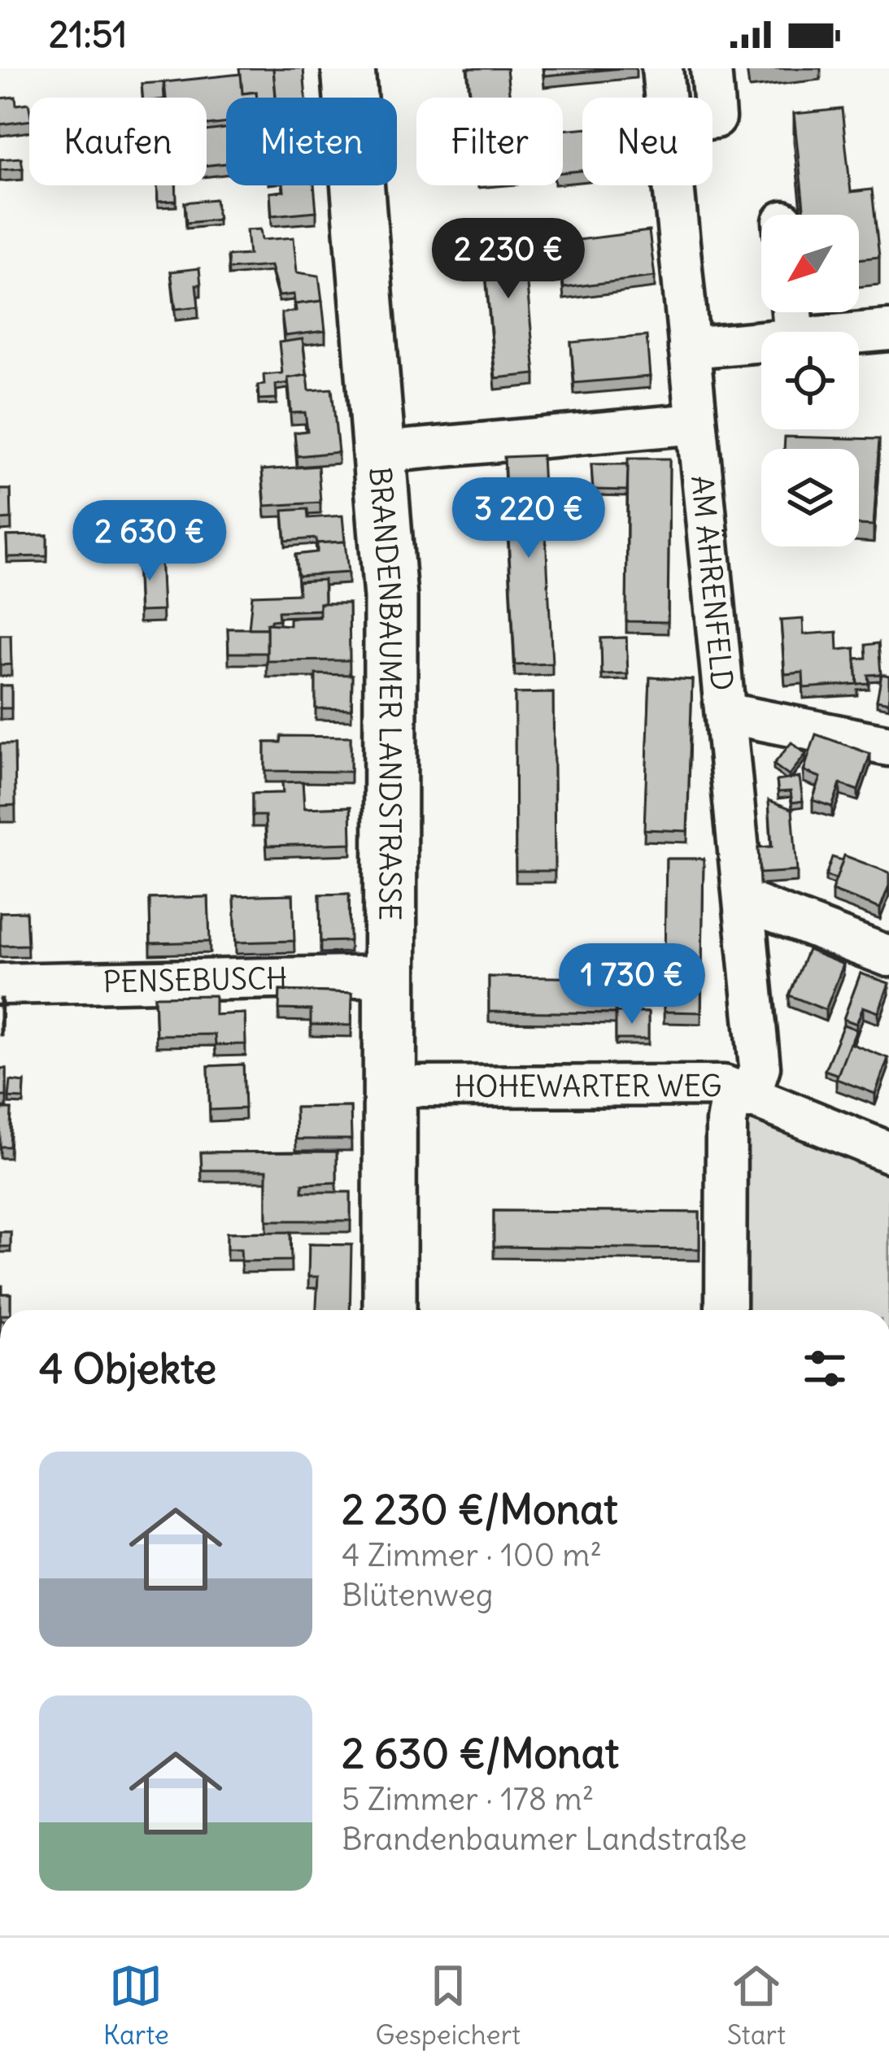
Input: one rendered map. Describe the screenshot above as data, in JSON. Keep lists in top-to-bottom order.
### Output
{
  "streets": {
    "main road": ["BRANDENBAUMER LANDSTRASSE"],
    "street": ["AM ÄHRENFELD", "PENSEBUSCH", "HOHEWARTER WEG"]
  },
  "crossings": [
    ["AM ÄHRENFELD", "HOHEWARTER WEG"],
    ["BRANDENBAUMER LANDSTRASSE", "PENSEBUSCH"],
    ["BRANDENBAUMER LANDSTRASSE", "HOHEWARTER WEG"]
  ],
  "north": "bottom left",
  "page": {
    "status": "21:51",
    "chip": [
      "Kaufen",
      "Mieten",
      "Filter",
      "Neu"
    ],
    "price": [
      "2 230 €",
      "3 220 €",
      "2 630 €",
      "1 730 €"
    ],
    "heading": "4 Objekte",
    "list": [
      {
        "name": "2 230 €/Monat",
        "note": "4 Zimmer · 100 m² · Blütenweg"
      },
      {
        "name": "2 630 €/Monat",
        "note": "5 Zimmer · 178 m² · Brandenbaumer Landstraße"
      }
    ],
    "tabs": ["Karte", "Gespeichert", "Start"]
  }
}
